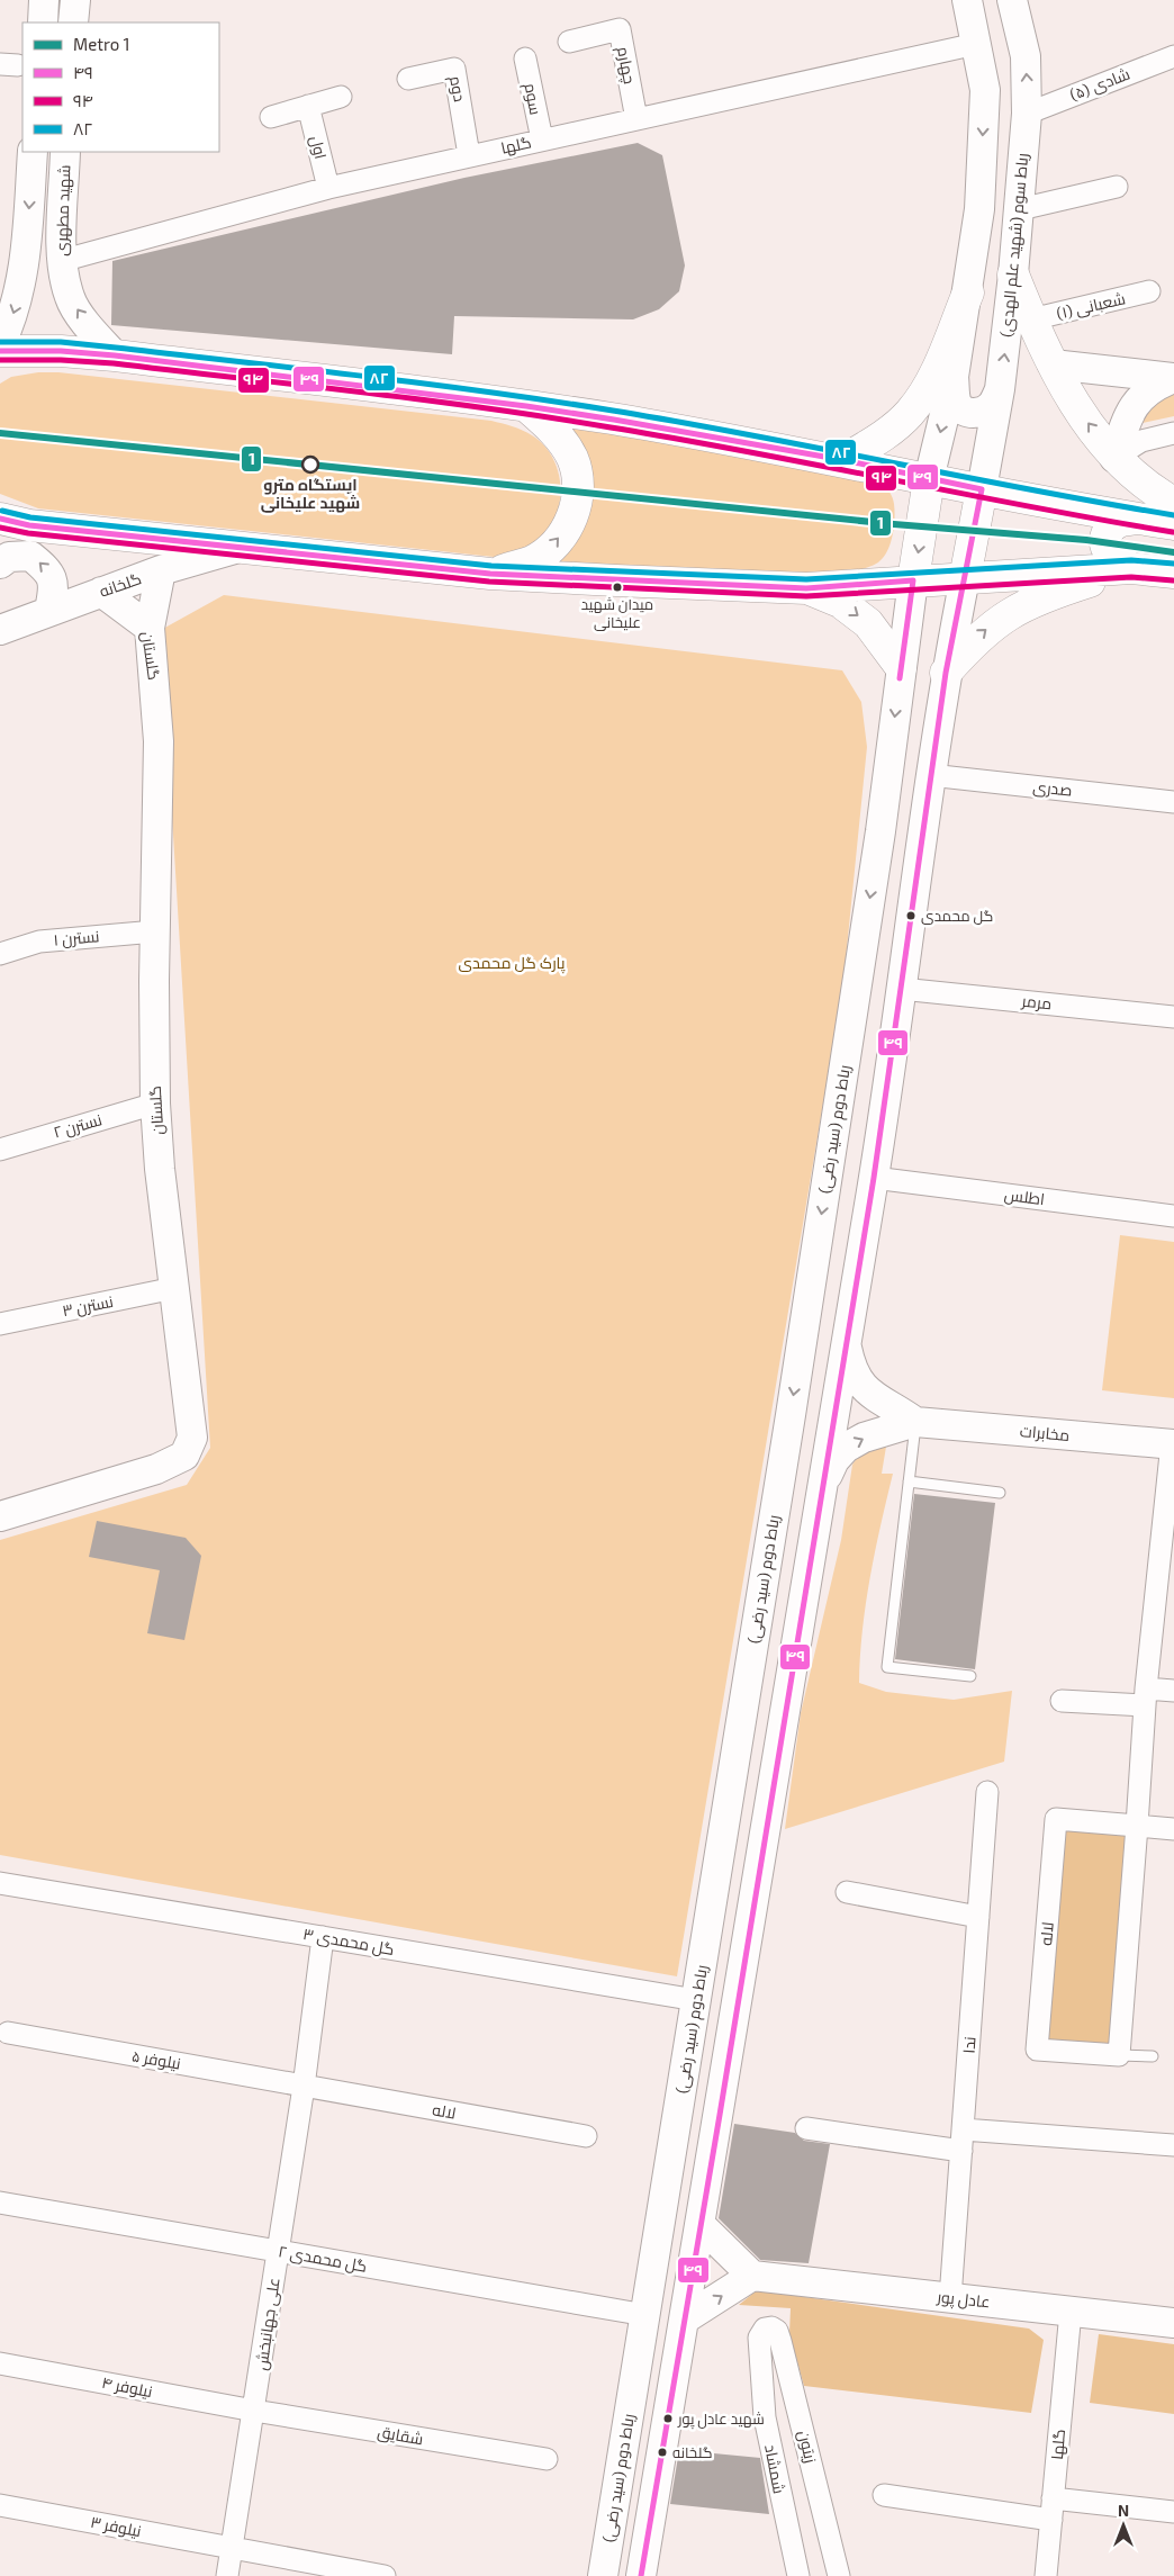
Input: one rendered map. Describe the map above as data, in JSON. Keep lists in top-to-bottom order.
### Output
{
  "streets": {
    "main road": [
      "شهید مطهری",
      "رباط سوم (شهید علم الهدی)",
      "گلخانه",
      "گلستان",
      "رباط دوم (سید رضی)",
      "مخابرات",
      "عادل پور"
    ],
    "street": [
      "چهارم",
      "شادی (۵)",
      "دوم",
      "سوم",
      "گلها",
      "اول",
      "شعبانی (۱)",
      "صدری",
      "نسترن ۱",
      "مرمر",
      "نسترن ۲",
      "اطلس",
      "نسترن ۳",
      "لاله",
      "گل محمدی ۳",
      "ندا",
      "نیلوفر ۵",
      "گل محمدی ۲",
      "علی جهانبخش",
      "نیلوفر ۴",
      "شقایق",
      "زیتون",
      "شمشاد",
      "نیلوفر ۳"
    ]
  },
  "crossings": [
    ["چهارم", "گلها"],
    ["شادی (۵)", "رباط سوم (شهید علم الهدی)"],
    ["دوم", "گلها"],
    ["سوم", "گلها"],
    ["گلها", "اول"],
    ["گلها", "شهید مطهری"],
    ["گلها", "عادل پور"],
    ["گلخانه", "گلستان"],
    ["گلستان", "نسترن ۱"],
    ["گلستان", "نسترن ۲"],
    ["گلستان", "نسترن ۳"],
    ["رباط دوم (سید رضی)", "گل محمدی ۳"],
    ["رباط دوم (سید رضی)", "گل محمدی ۲"],
    ["لاله", "نیلوفر ۵"],
    ["لاله", "علی جهانبخش"],
    ["گل محمدی ۳", "علی جهانبخش"],
    ["ندا", "عادل پور"],
    ["نیلوفر ۵", "علی جهانبخش"],
    ["گل محمدی ۲", "علی جهانبخش"],
    ["علی جهانبخش", "نیلوفر ۴"],
    ["علی جهانبخش", "شقایق"],
    ["علی جهانبخش", "نیلوفر ۳"],
    ["نیلوفر ۴", "شقایق"],
    ["زیتون", "شمشاد"]
  ],
  "parks": ["پارک گل محمدی"],
  "places": [
    "ایستگاه مترو شهید علیخانی",
    "میدان شهید علیخانی",
    "گل محمدی",
    "شهید عادل پور",
    "گلخانه"
  ],
  "lines": [
    "transit line ۸۲",
    "transit line ۴۹",
    "transit line ۹۴",
    "metro line 1"
  ],
  "legend": [
    "Metro 1",
    "۴۹",
    "۹۴",
    "۸۲"
  ],
  "north": "top"
}
